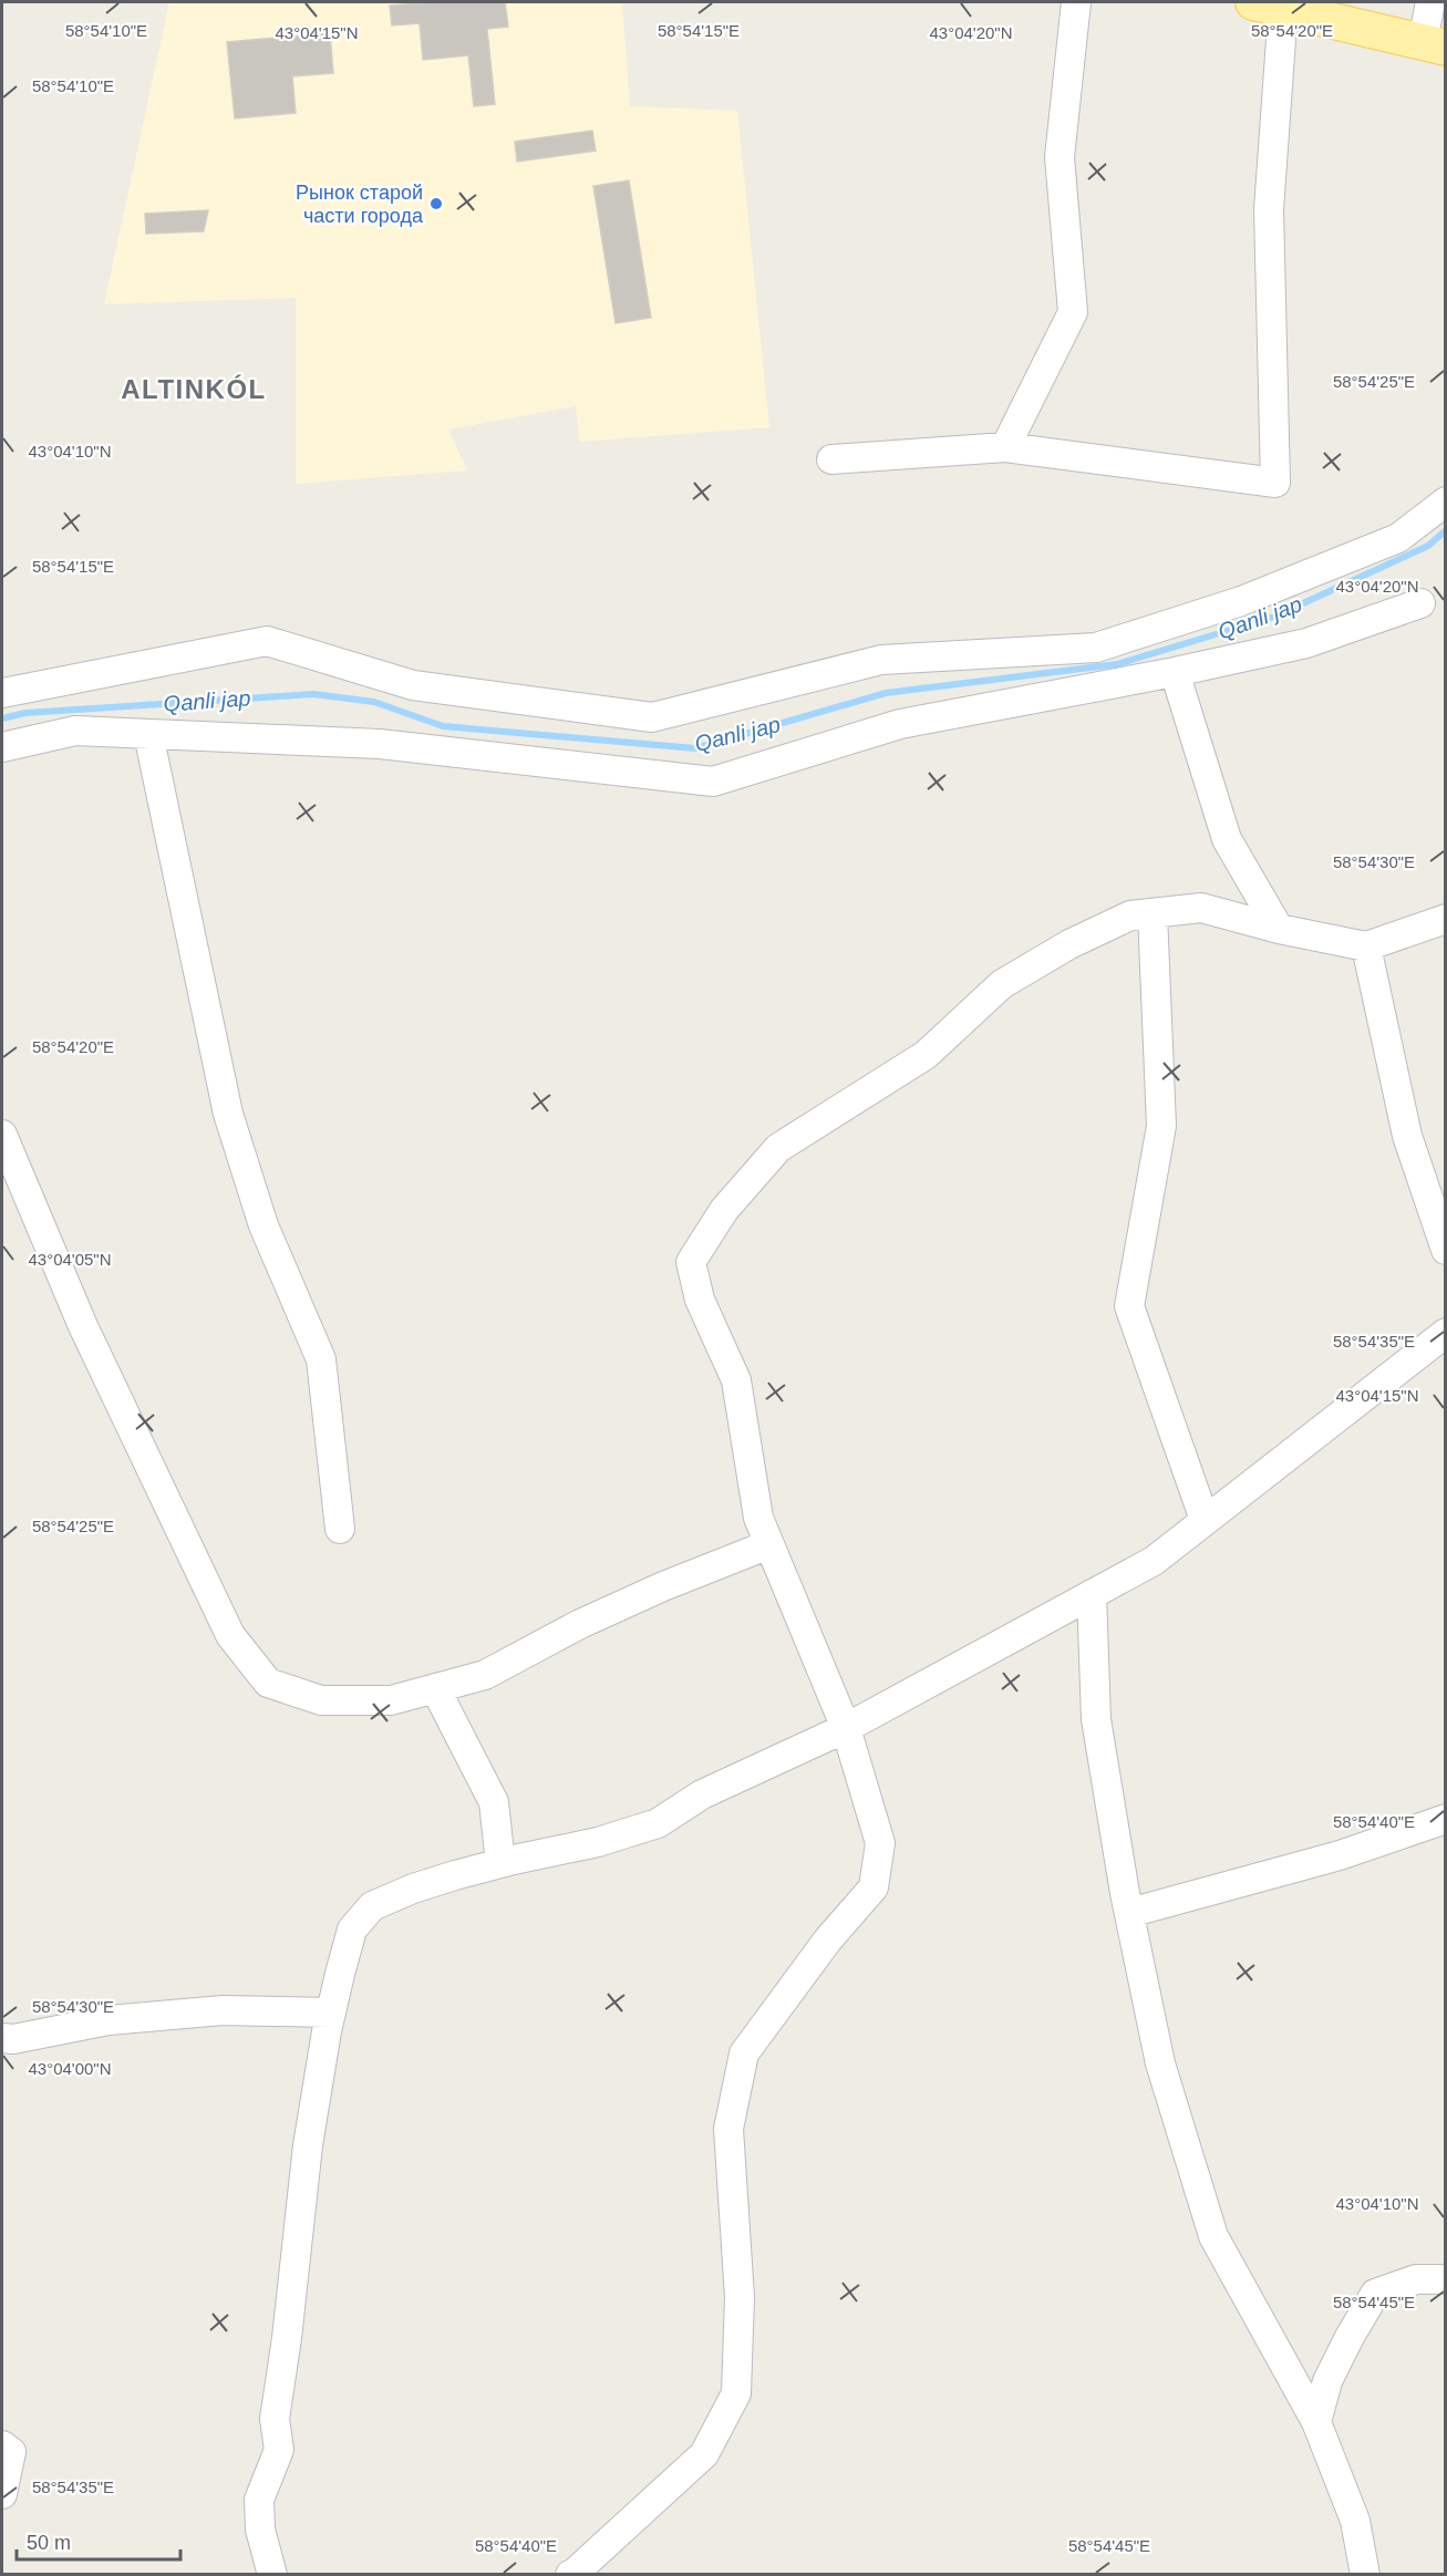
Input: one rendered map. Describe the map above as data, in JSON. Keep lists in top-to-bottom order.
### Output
{
  "districts": ["ALTINKÓL"],
  "water": ["Qanli jap"],
  "places": ["Рынок старой части города"],
  "scale_bar": "50 m",
  "coordinates": [
    "58°54'15\"E",
    "58°54'10\"E",
    "58°54'20\"E",
    "43°04'15\"N",
    "43°04'20\"N",
    "58°54'25\"E",
    "43°04'10\"N",
    "58°54'30\"E",
    "43°04'05\"N",
    "58°54'35\"E",
    "58°54'40\"E",
    "43°04'00\"N",
    "58°54'45\"E"
  ]
}
